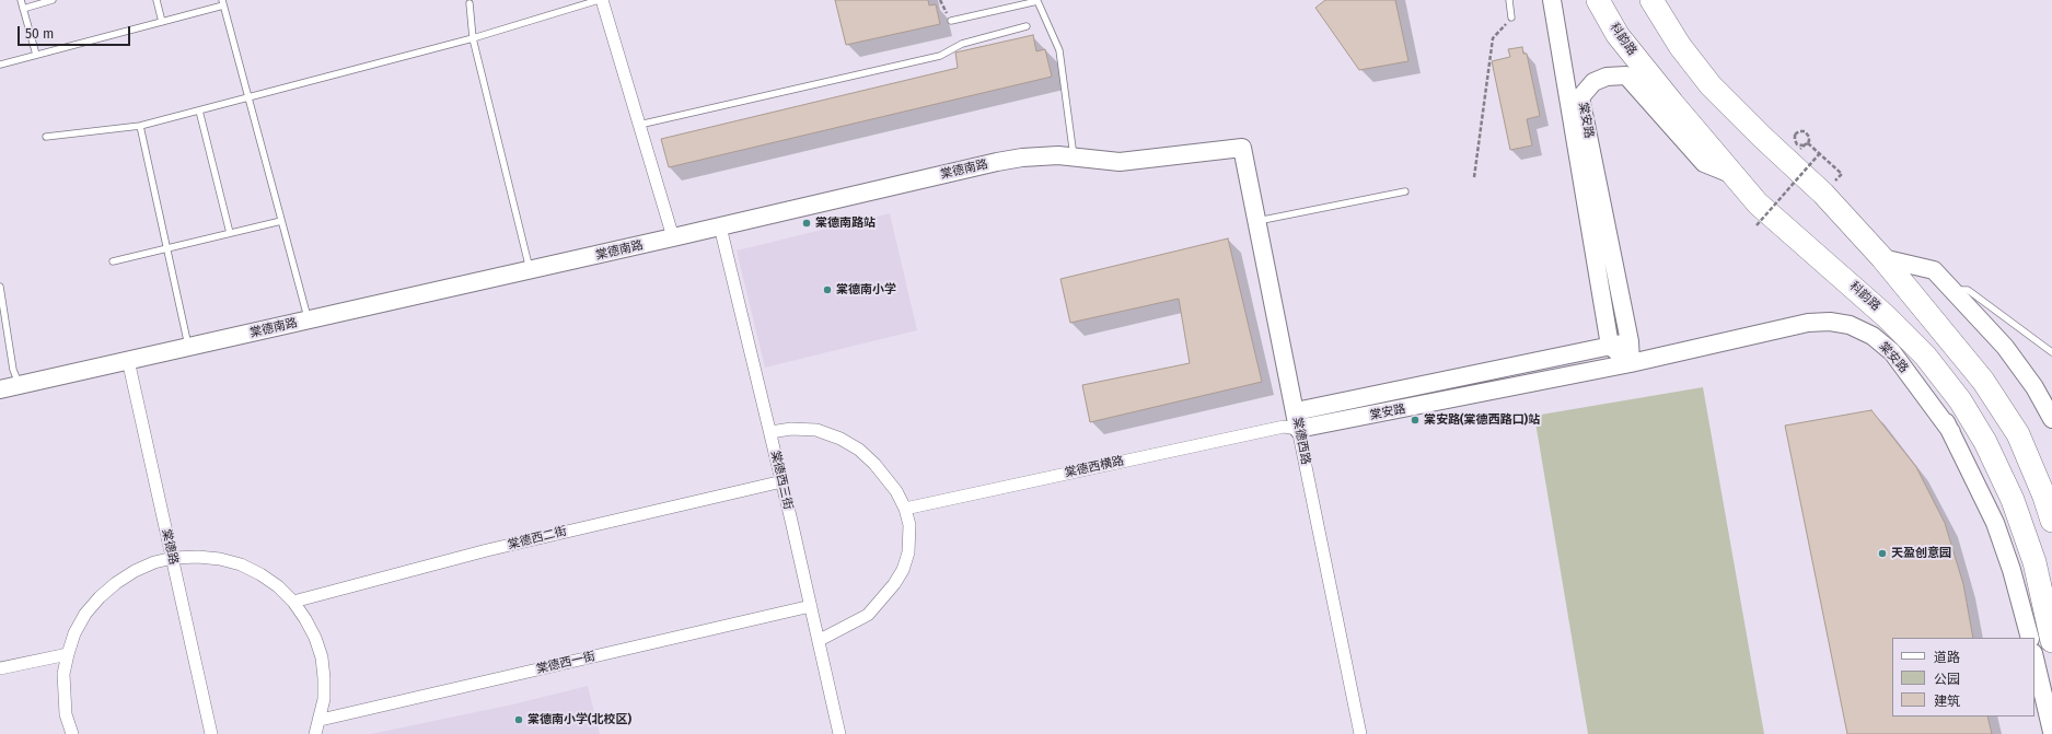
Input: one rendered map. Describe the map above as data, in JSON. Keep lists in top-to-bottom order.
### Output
{
  "streets": {
    "highway": ["科韵路"],
    "street": [
      "棠安路",
      "棠德南路",
      "棠德西路",
      "棠德西横路",
      "棠德西三街",
      "棠德西二街",
      "棠德路",
      "棠德西一街"
    ]
  },
  "crossings": [
    ["科韵路", "棠安路"],
    ["棠安路", "棠德西路"],
    ["棠安路", "棠德西横路"],
    ["棠德南路", "棠德西路"],
    ["棠德南路", "棠德西三街"],
    ["棠德南路", "棠德路"],
    ["棠德西路", "棠德西横路"],
    ["棠德西三街", "棠德西二街"],
    ["棠德西三街", "棠德西一街"]
  ],
  "places": [
    "棠德南路站",
    "棠德南小学",
    "棠安路(棠德西路口)站",
    "天盈创意园",
    "棠德南小学(北校区)"
  ],
  "legend": ["道路", "公园", "建筑"],
  "scale_bar": "50 m"
}
